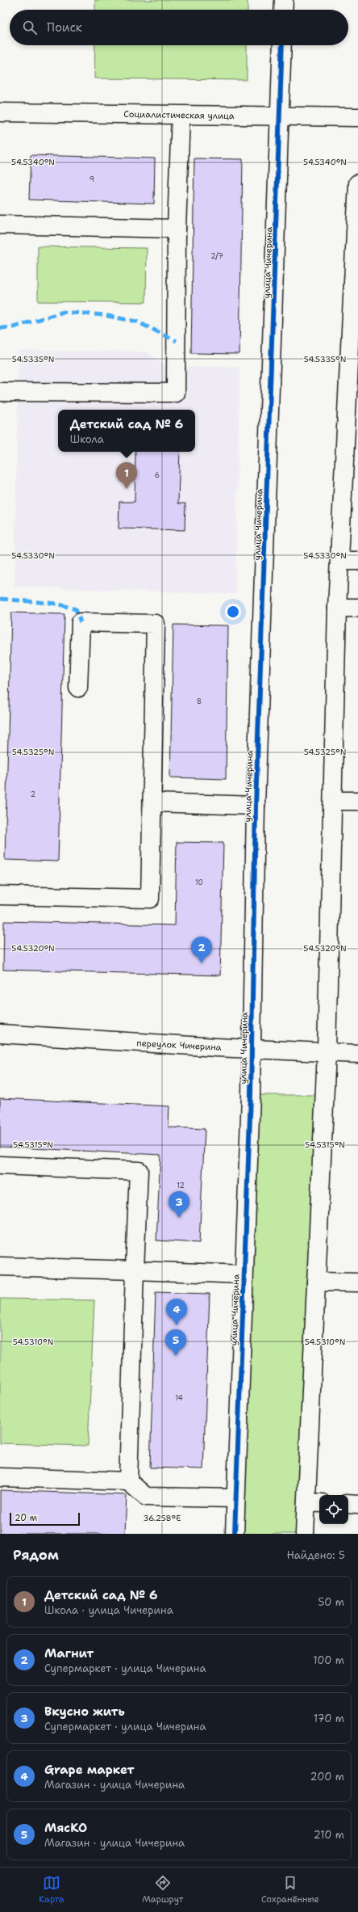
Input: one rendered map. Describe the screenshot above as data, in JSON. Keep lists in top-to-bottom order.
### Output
{
  "streets": {
    "street": ["Социалистическая улица", "улица Чичерина", "переулок Чичерина"]
  },
  "crossings": [
    ["Социалистическая улица", "улица Чичерина"],
    ["улица Чичерина", "переулок Чичерина"]
  ],
  "house_numbers": [
    "9",
    "2/7",
    "6",
    "8",
    "2",
    "10",
    "12",
    "14"
  ],
  "scale_bar": "20 m",
  "page": {
    "search": "Поиск",
    "popup": ["Детский сад № 6", "Школа"],
    "pins": [
      "1",
      "2",
      "3",
      "4",
      "5"
    ],
    "scale": "20 m",
    "heading": ["Рядом", "Найдено: 5"],
    "list": [
      {
        "mark": "1",
        "name": "Детский сад № 6",
        "note": "Школа · улица Чичерина",
        "value": "50 m"
      },
      {
        "mark": "2",
        "name": "Магнит",
        "note": "Супермаркет · улица Чичерина",
        "value": "100 m"
      },
      {
        "mark": "3",
        "name": "Вкусно жить",
        "note": "Супермаркет · улица Чичерина",
        "value": "170 m"
      },
      {
        "mark": "4",
        "name": "Grape маркет",
        "note": "Магазин · улица Чичерина",
        "value": "200 m"
      },
      {
        "mark": "5",
        "name": "МясКО",
        "note": "Магазин · улица Чичерина",
        "value": "210 m"
      }
    ],
    "nav": ["Карта", "Маршрут", "Сохранённые"]
  },
  "coordinates": [
    "54.5340°N",
    "54.5335°N",
    "54.5330°N",
    "54.5325°N",
    "54.5320°N",
    "54.5315°N",
    "54.5310°N",
    "36.258°E"
  ]
}
